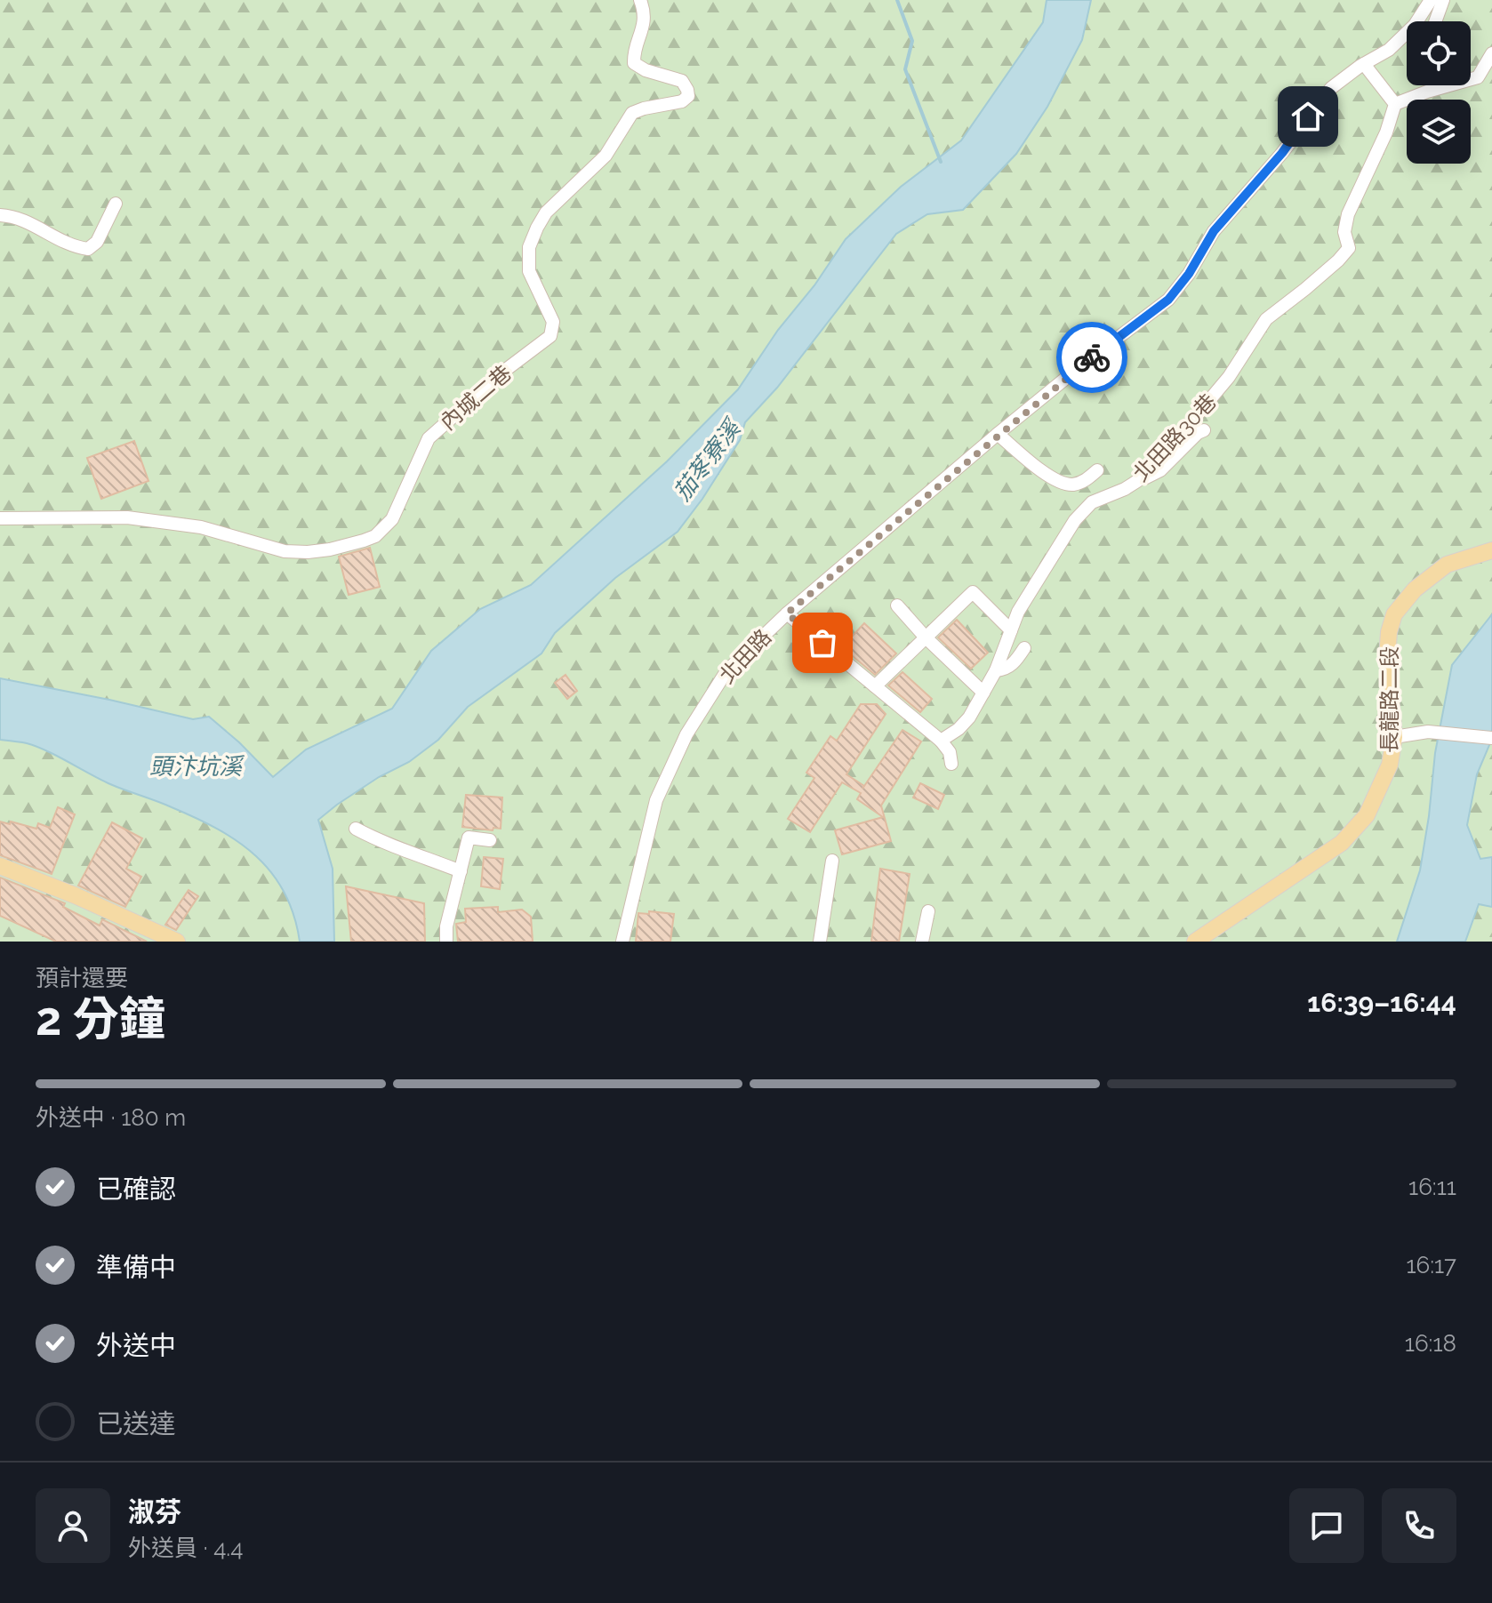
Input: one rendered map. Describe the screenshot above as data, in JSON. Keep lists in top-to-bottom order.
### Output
{
  "streets": {
    "main road": ["長龍路二段"],
    "street": ["內城二巷", "北田路30巷", "北田路"]
  },
  "water": ["茄苳寮溪", "頭汴坑溪"],
  "page": {
    "heading": ["2 分鐘", "預計還要", "16:39–16:44"],
    "panel": ["淑芬", "外送員 · 4.4"],
    "bar": "外送中 · 180 m",
    "list": [
      ["已確認", "16:11"],
      ["準備中", "16:17"],
      ["外送中", "16:18"],
      "已送達"
    ]
  }
}
